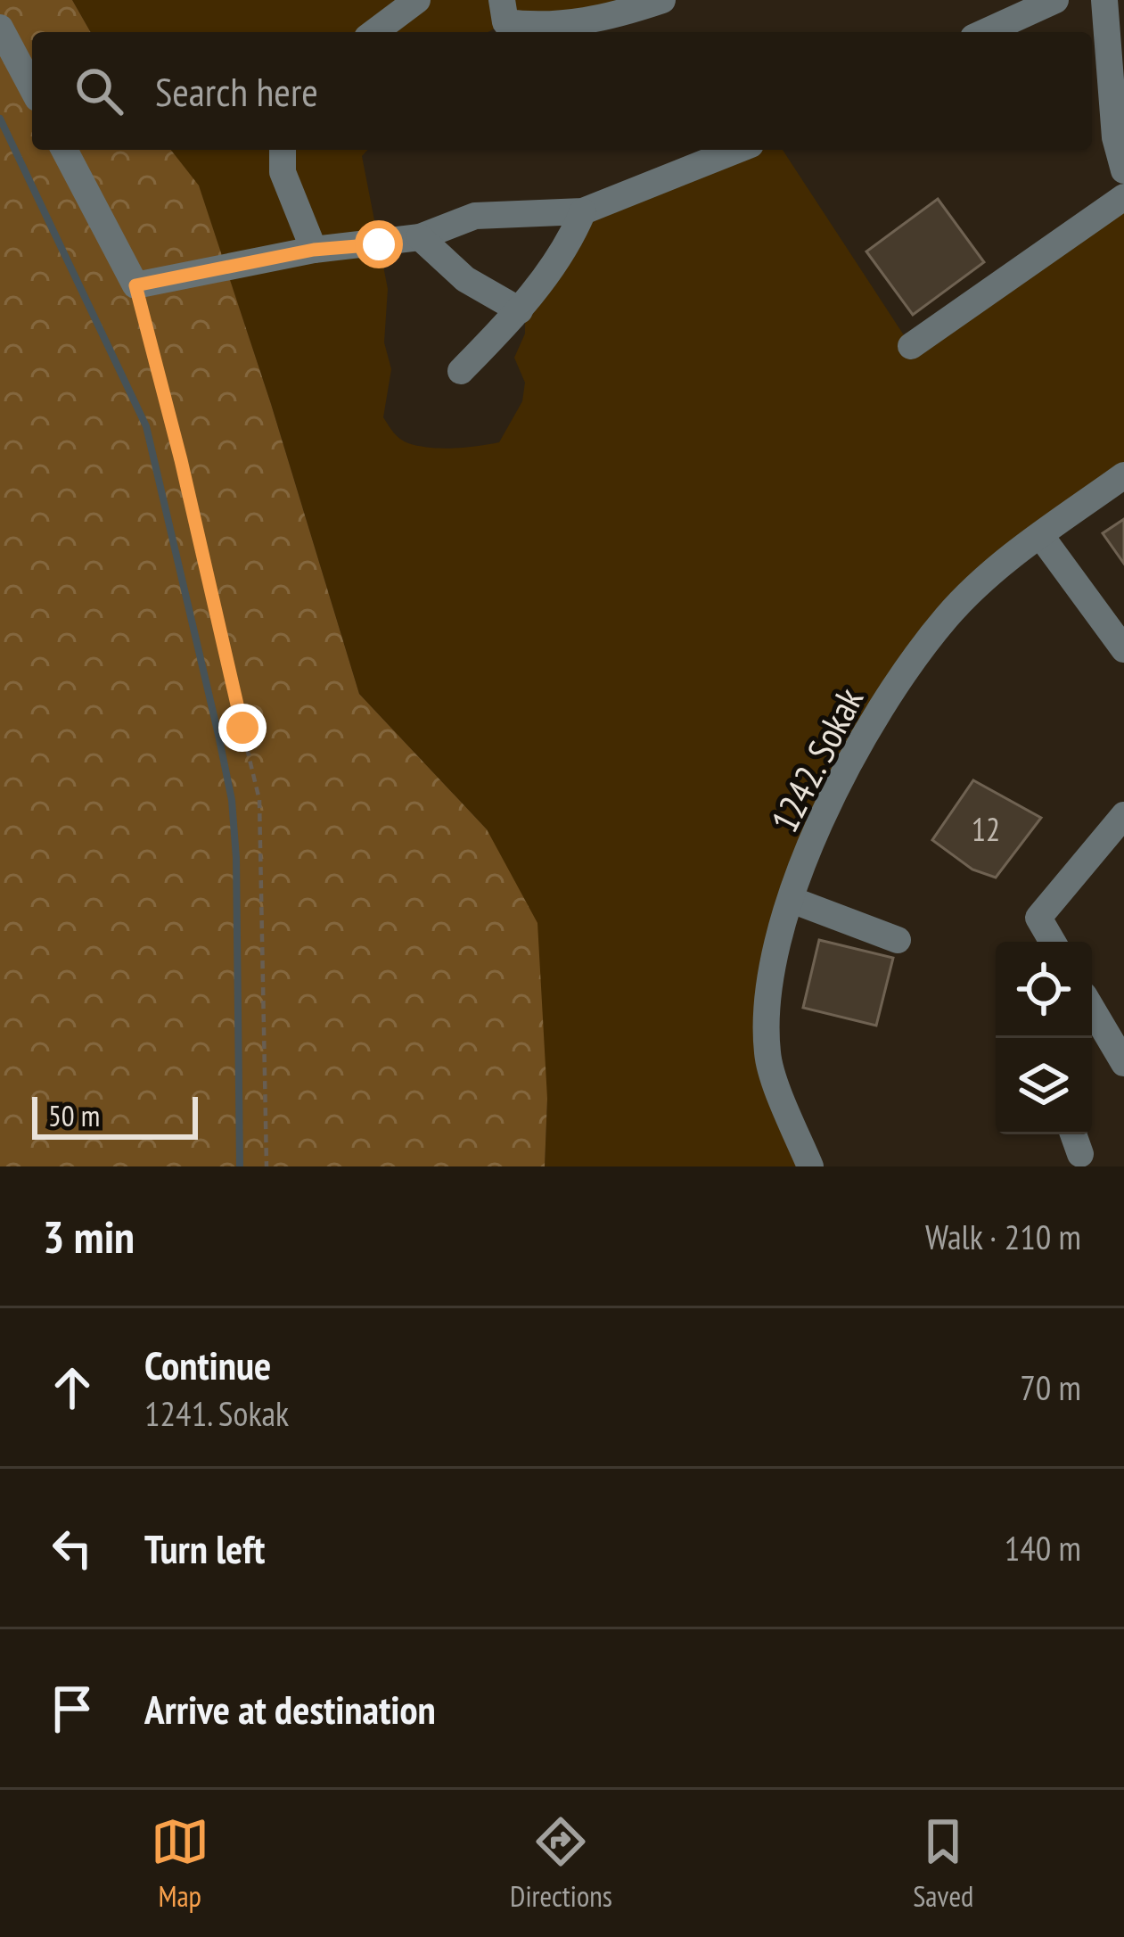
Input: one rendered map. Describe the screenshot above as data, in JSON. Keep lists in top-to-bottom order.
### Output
{
  "streets": {
    "street": ["1242. Sokak"]
  },
  "house_numbers": ["12"],
  "scale_bar": "50 m",
  "page": {
    "search": "Search here",
    "scale": "50 m",
    "heading": ["3 min", "Walk · 210 m"],
    "list": [
      ["Continue", "1241. Sokak", "70 m"],
      ["Turn left", "140 m"],
      "Arrive at destination"
    ],
    "nav": ["Map", "Directions", "Saved"]
  }
}
